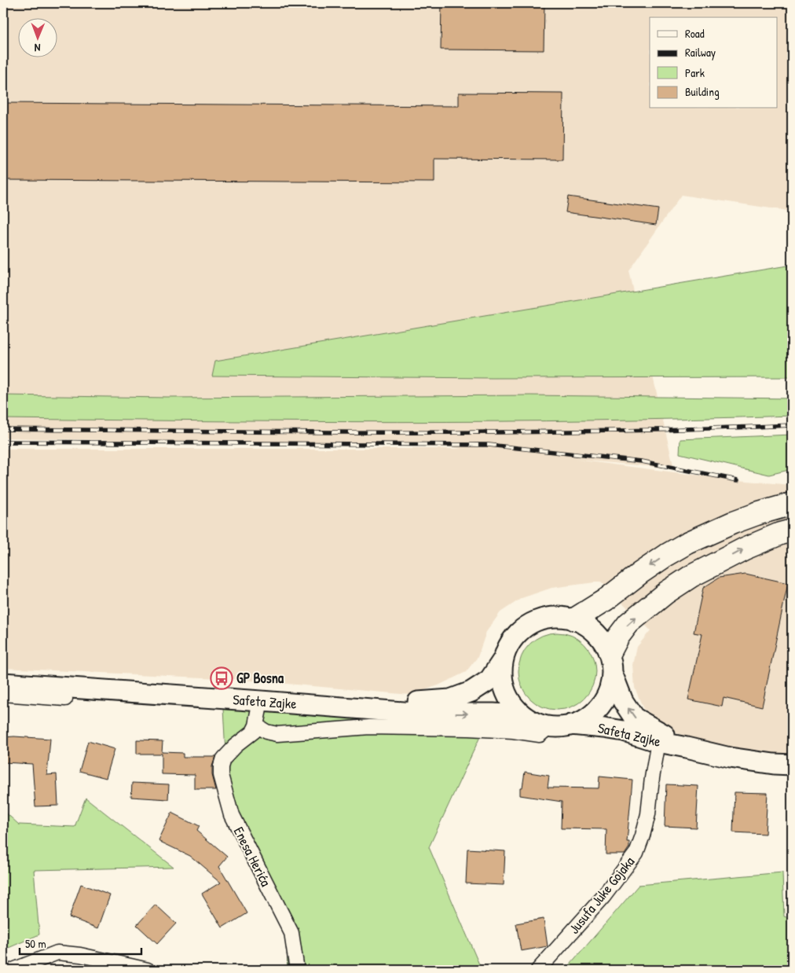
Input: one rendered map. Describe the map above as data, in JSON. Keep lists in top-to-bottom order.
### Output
{
  "streets": {
    "main road": ["Safeta Zajke"],
    "street": ["Enesa Herića", "Jusufa Juke Gojaka"]
  },
  "crossings": [
    ["Safeta Zajke", "Jusufa Juke Gojaka"]
  ],
  "places": {
    "bus stop": ["GP Bosna"]
  },
  "legend": [
    "Road",
    "Railway",
    "Park",
    "Building"
  ],
  "scale_bar": "50 m",
  "north": "bottom"
}
